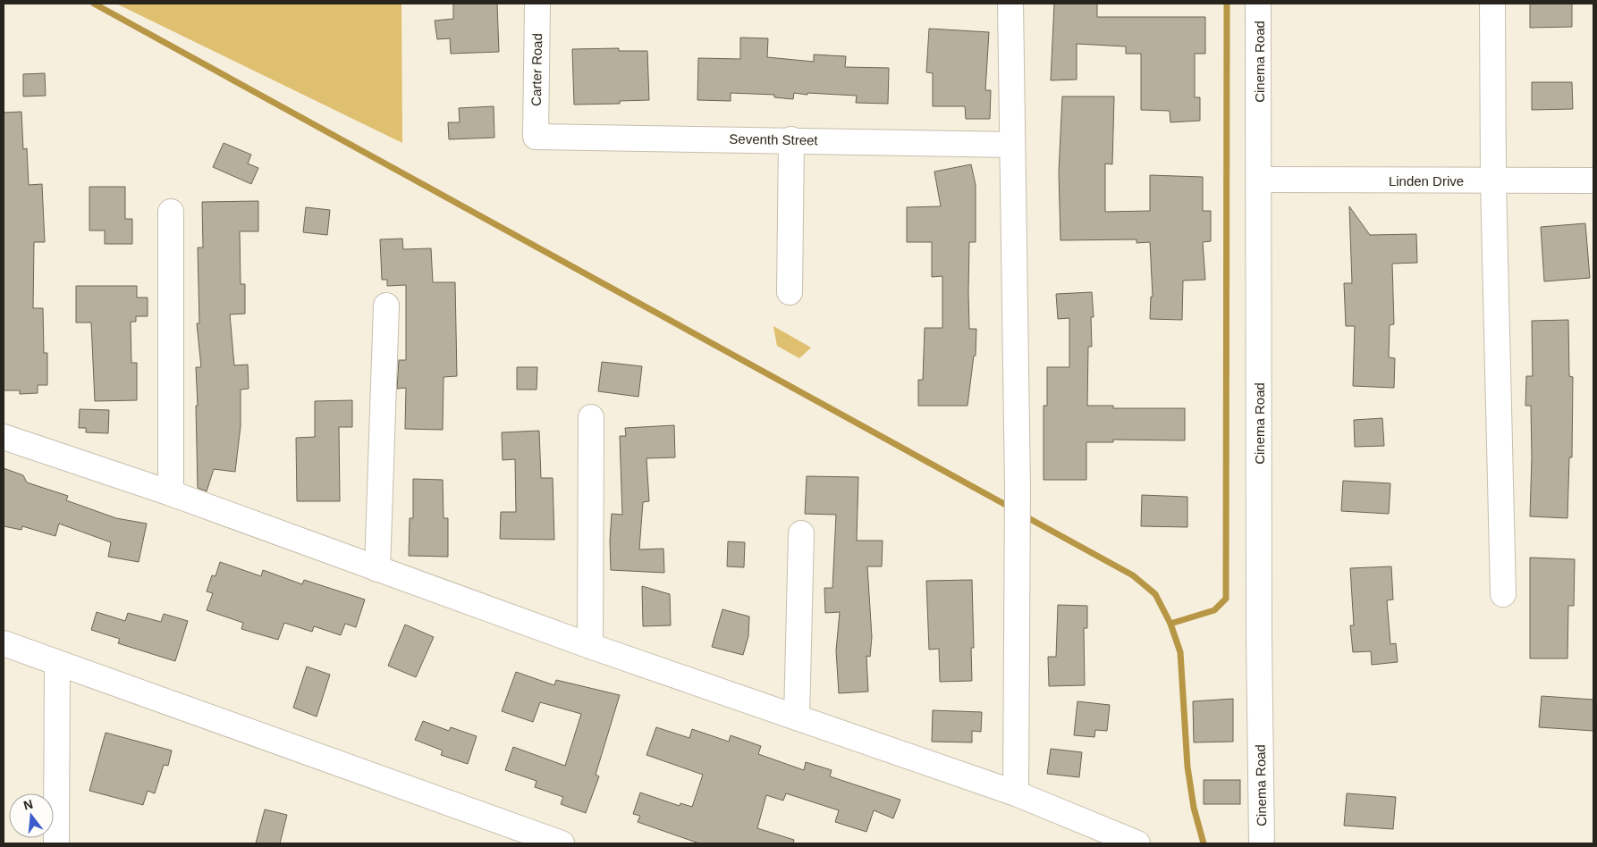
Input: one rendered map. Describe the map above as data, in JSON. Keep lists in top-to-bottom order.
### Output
{
  "streets": {
    "street": [
      "Cinema Road",
      "Carter Road",
      "Seventh Street",
      "Linden Drive"
    ]
  },
  "crossings": [
    ["Cinema Road", "Linden Drive"],
    ["Carter Road", "Seventh Street"]
  ],
  "north": "top"
}
